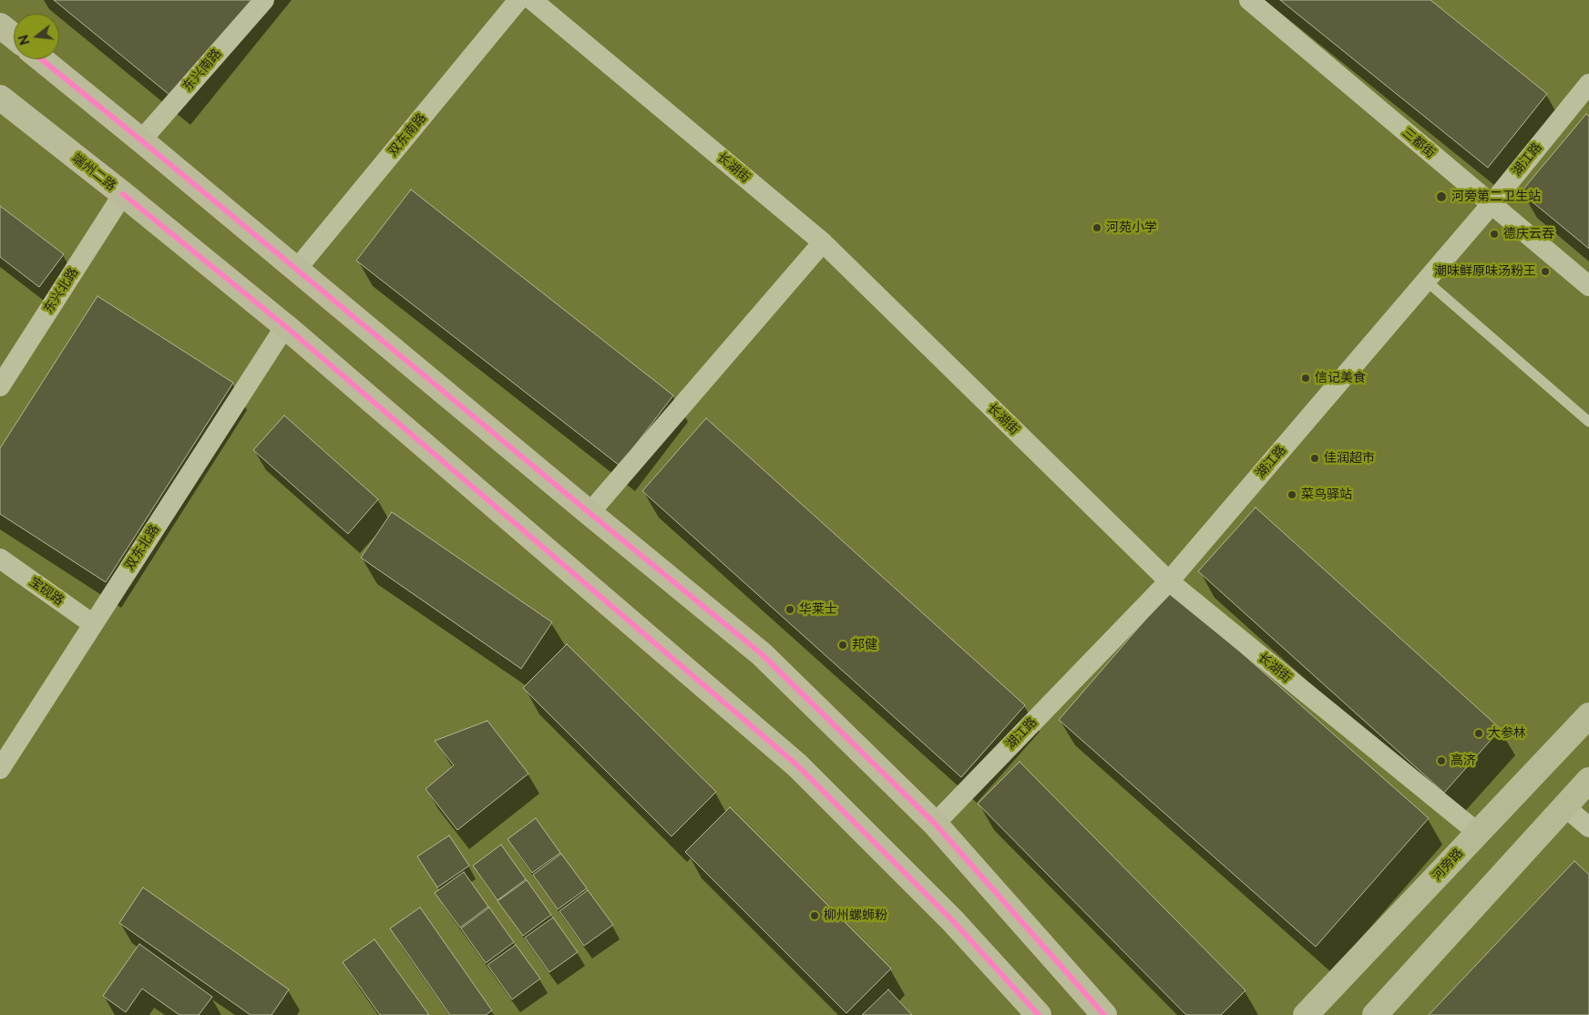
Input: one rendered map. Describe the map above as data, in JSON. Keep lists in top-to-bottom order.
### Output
{
  "streets": {
    "main road": ["端州二路"],
    "street": [
      "东兴南路",
      "双东南路",
      "三都街",
      "湖江路",
      "长湖街",
      "东兴北路",
      "双东北路",
      "宝砚路",
      "河旁路"
    ]
  },
  "crossings": [
    ["三都街", "湖江路"],
    ["湖江路", "长湖街"],
    ["长湖街", "河旁路"],
    ["端州二路", "东兴北路"],
    ["端州二路", "双东北路"],
    ["双东北路", "宝砚路"]
  ],
  "places": [
    "河旁第二卫生站",
    "河苑小学",
    "德庆云吞",
    "潮味鲜原味汤粉王",
    "信记美食",
    "佳润超市",
    "菜鸟驿站",
    "华莱士",
    "邦健",
    "大参林",
    "高济",
    "柳州螺蛳粉"
  ],
  "north": "left"
}
